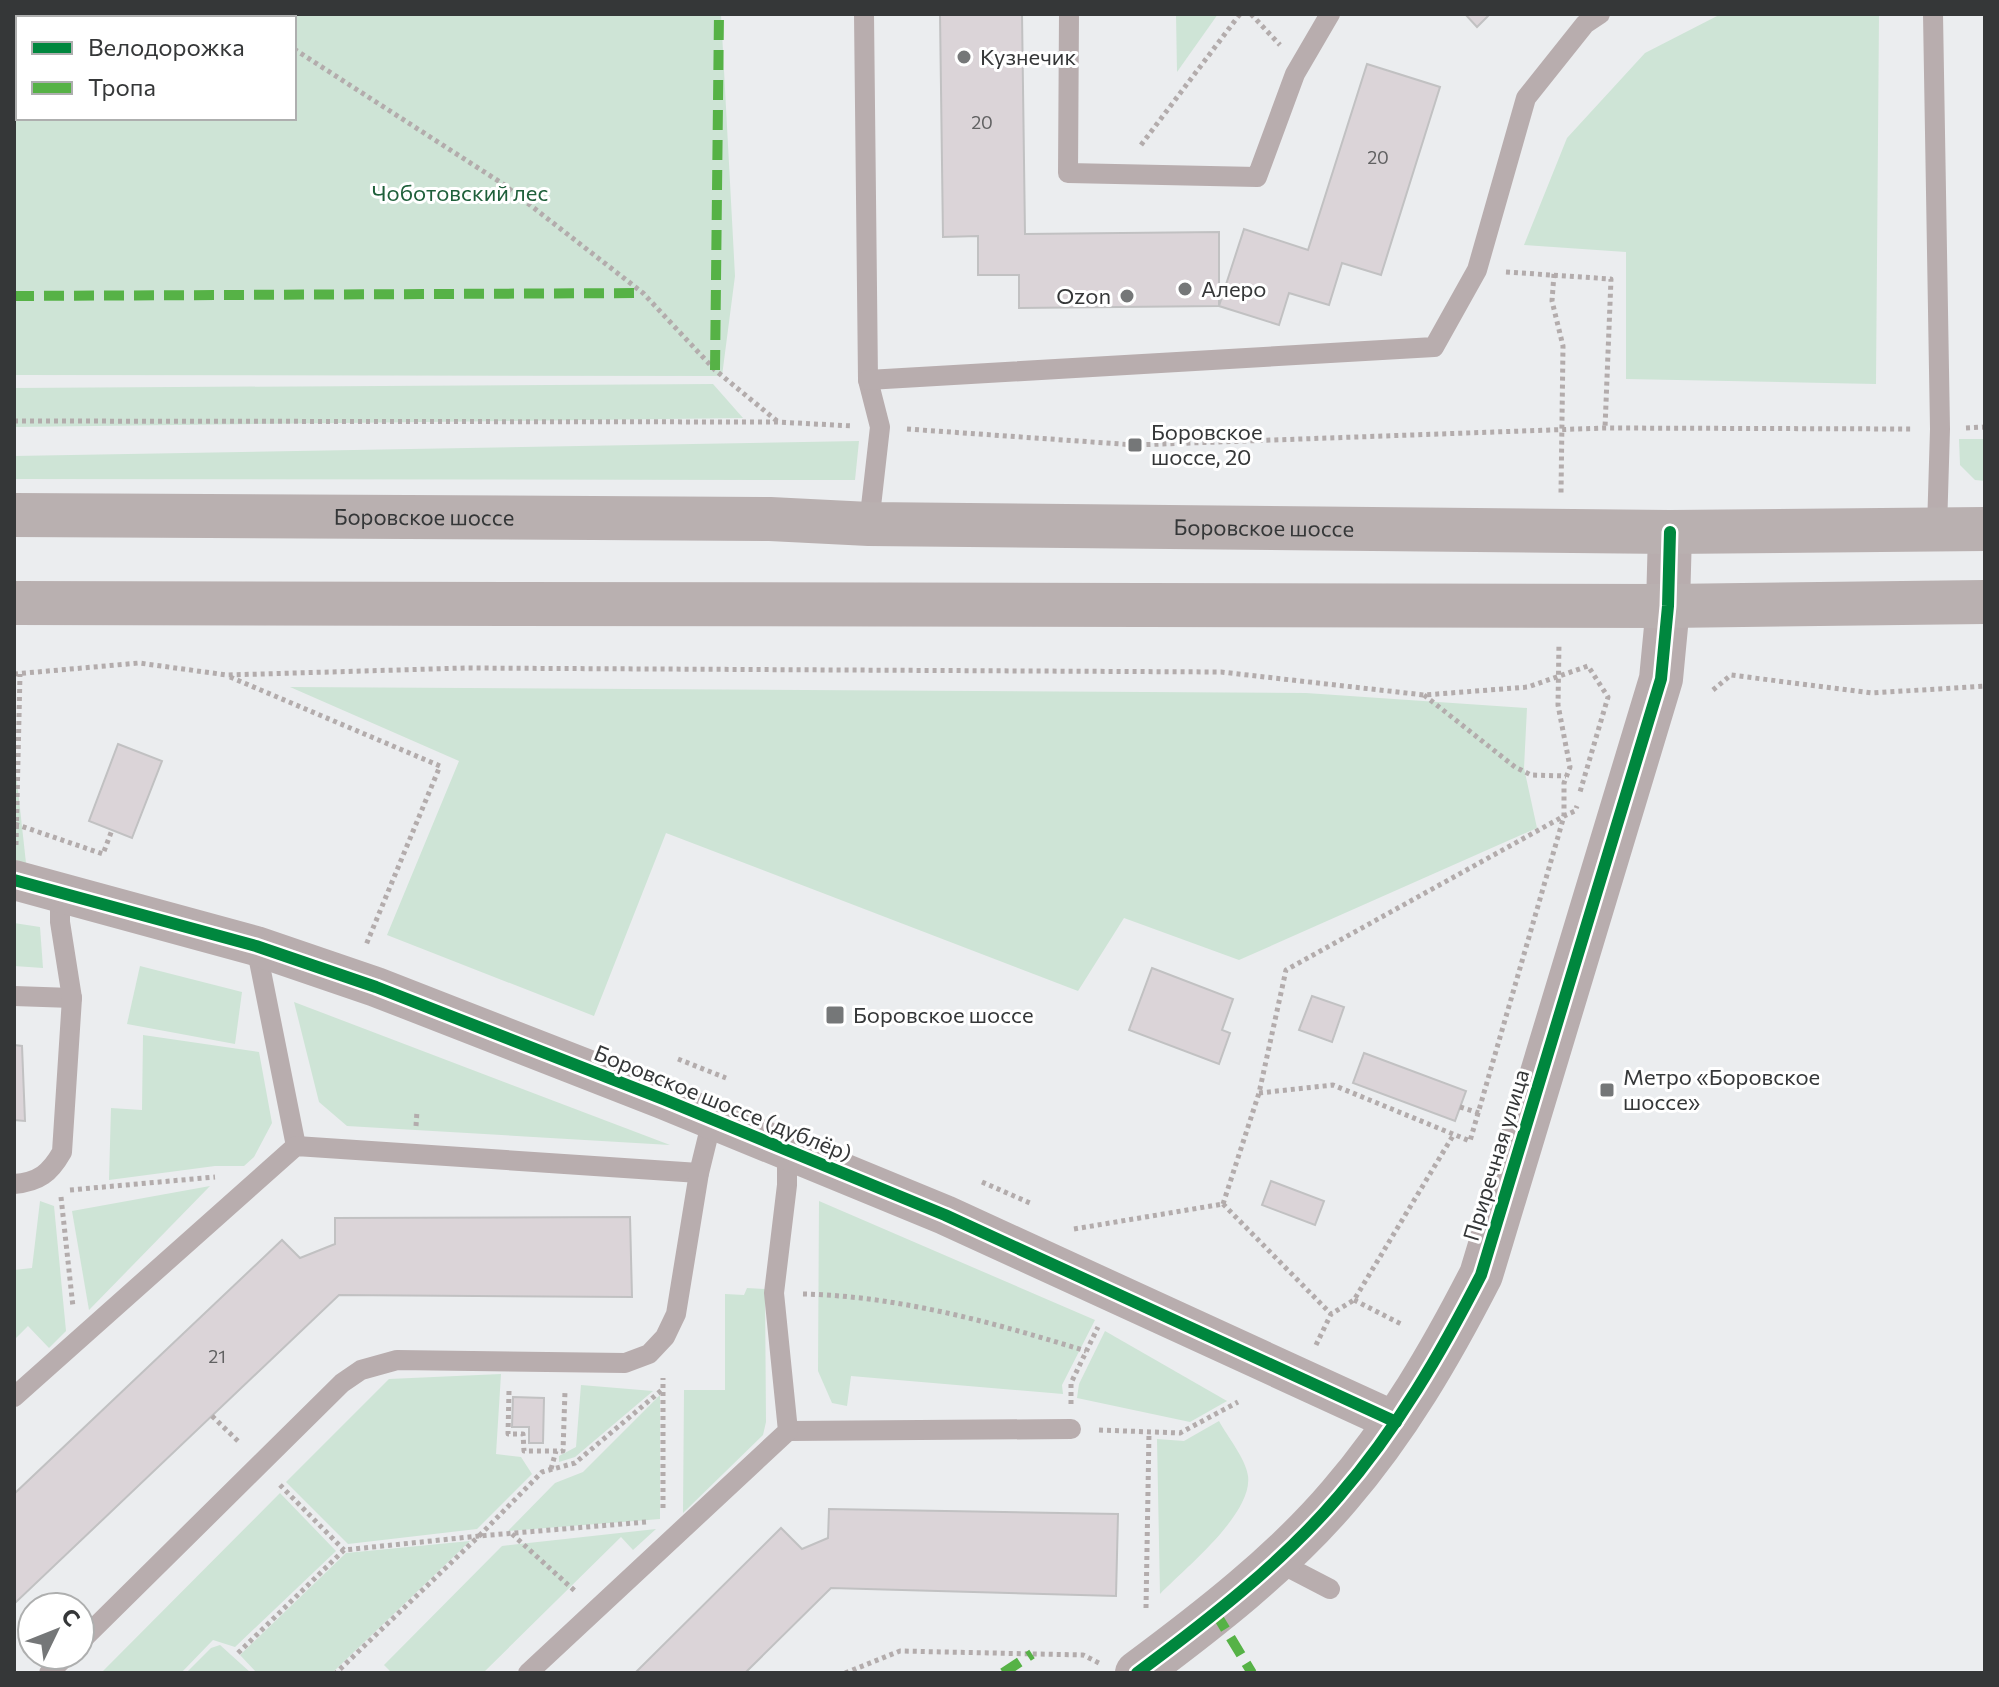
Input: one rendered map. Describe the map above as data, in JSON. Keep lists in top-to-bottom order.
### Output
{
  "streets": {
    "main road": ["Боровское шоссе"],
    "street": ["Боровское шоссе (дублёр)", "Приречная улица"]
  },
  "crossings": [
    ["Боровское шоссе", "Приречная улица"],
    ["Боровское шоссе (дублёр)", "Приречная улица"]
  ],
  "parks": ["Чоботовский лес"],
  "places": {
    "other": ["Кузнечик", "Алеро", "Ozon"],
    "transit": ["Боровское шоссе, 20", "Боровское шоссе", "Метро «Боровское шоссе»"]
  },
  "house_numbers": ["20", "20", "21"],
  "legend": ["Велодорожка", "Тропа"],
  "north": "top right"
}
